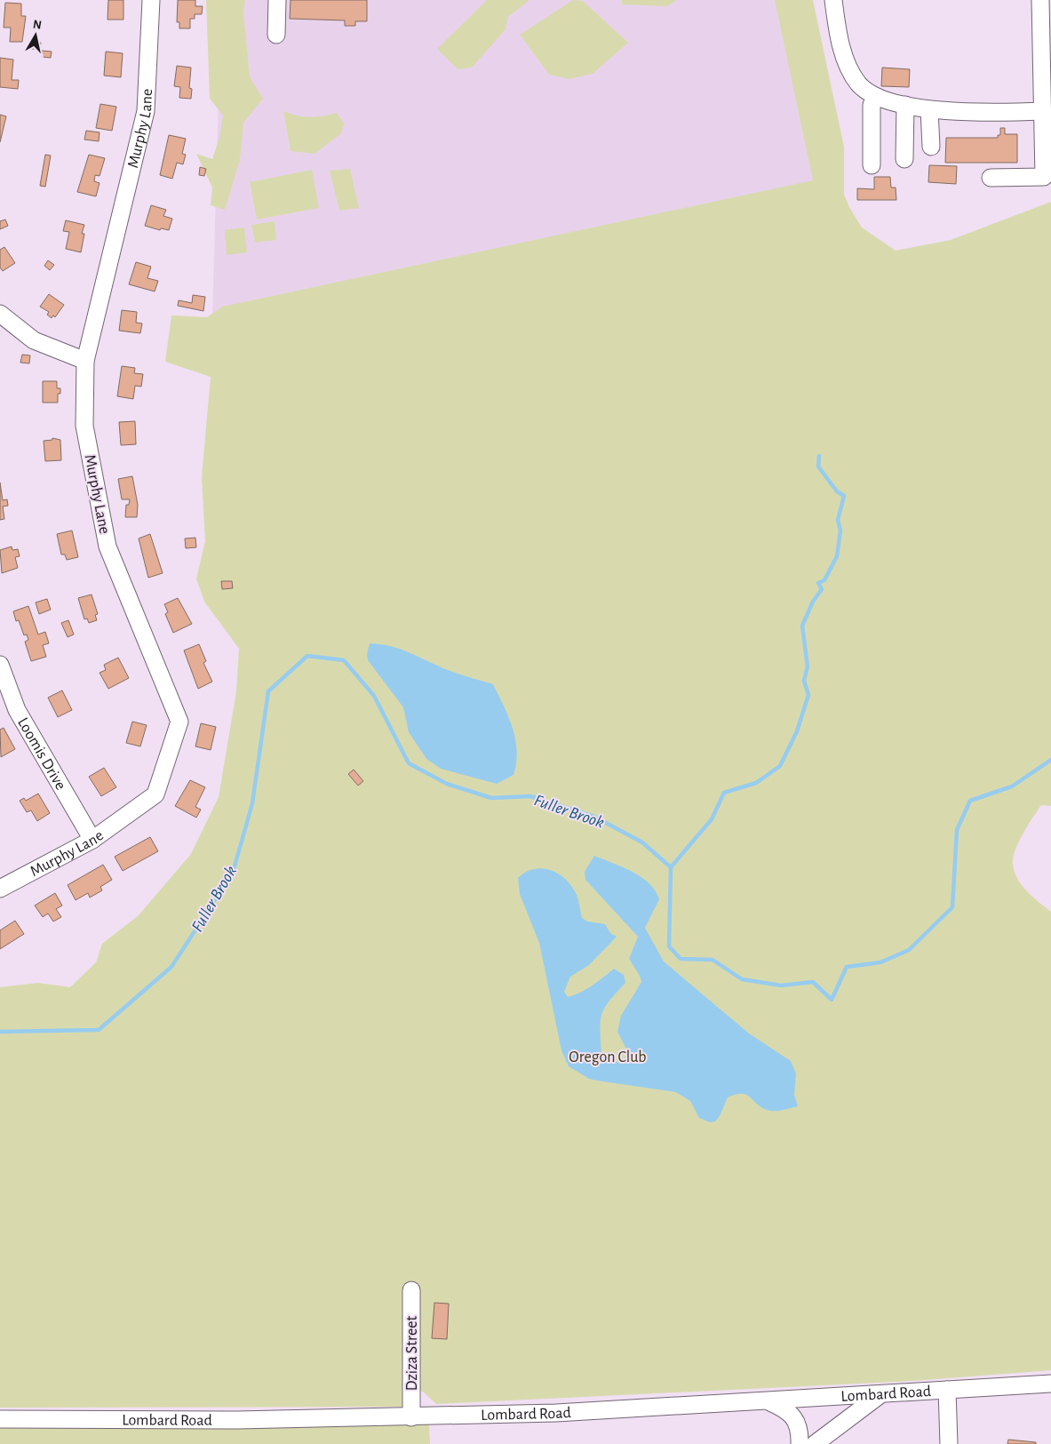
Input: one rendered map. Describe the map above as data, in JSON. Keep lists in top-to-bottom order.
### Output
{
  "streets": {
    "street": [
      "Murphy Lane",
      "Loomis Drive",
      "Dziza Street",
      "Lombard Road"
    ]
  },
  "crossings": [
    ["Murphy Lane", "Loomis Drive"],
    ["Dziza Street", "Lombard Road"]
  ],
  "water": ["Fuller Brook"],
  "parks": ["Oregon Club"],
  "north": "top"
}
